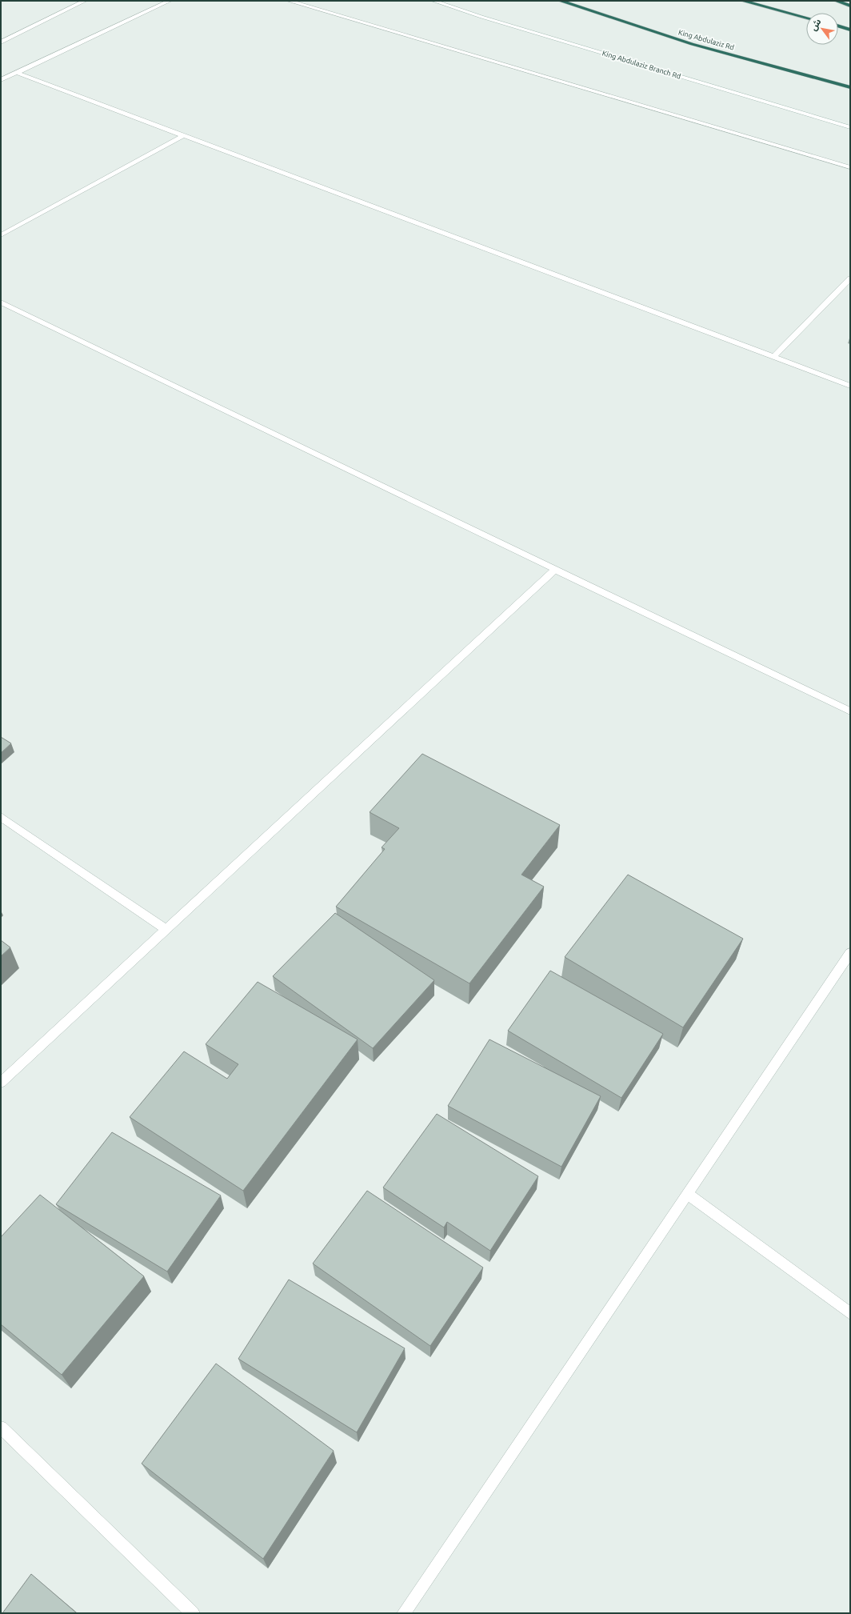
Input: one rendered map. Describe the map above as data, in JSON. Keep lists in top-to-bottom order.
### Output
{
  "streets": {
    "highway": ["King Abdulaziz Rd"],
    "street": ["King Abdulaziz Branch Rd"]
  },
  "north": "top left"
}
